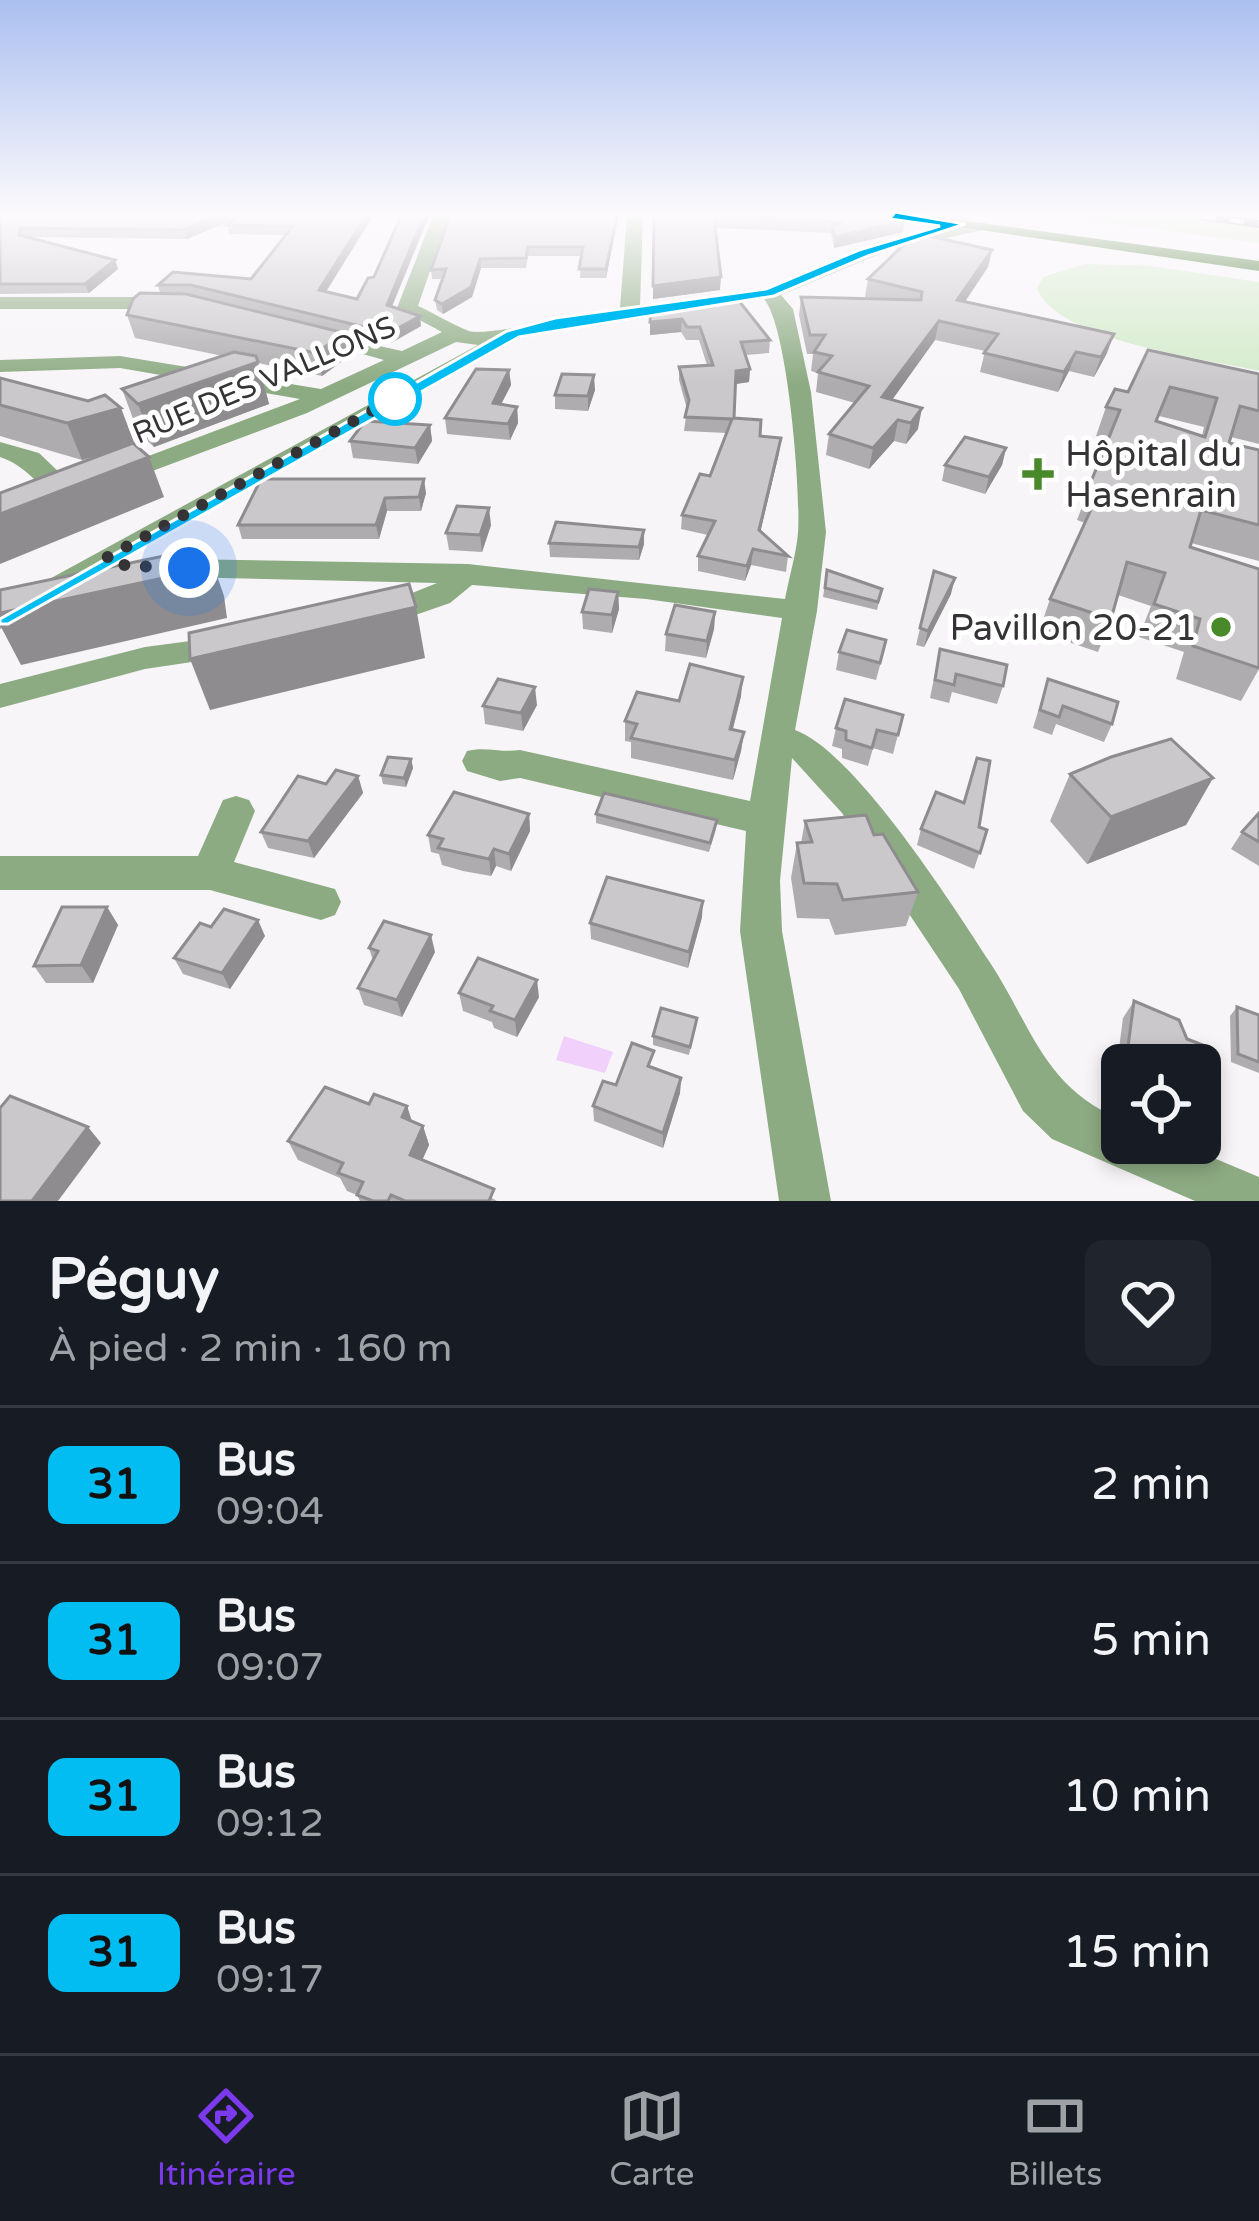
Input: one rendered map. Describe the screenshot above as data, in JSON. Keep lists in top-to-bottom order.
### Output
{
  "streets": {
    "street": ["RUE DES VALLONS"]
  },
  "places": {
    "health": ["Hôpital du Hasenrain"],
    "other": ["Pavillon 20-21"]
  },
  "lines": ["bus line 31"],
  "page": {
    "heading": ["Péguy", "À pied · 2 min · 160 m"],
    "list": [
      {
        "mark": "31",
        "name": "Bus",
        "note": "09:04",
        "value": "2 min"
      },
      {
        "mark": "31",
        "name": "Bus",
        "note": "09:07",
        "value": "5 min"
      },
      {
        "mark": "31",
        "name": "Bus",
        "note": "09:12",
        "value": "10 min"
      },
      {
        "mark": "31",
        "name": "Bus",
        "note": "09:17",
        "value": "15 min"
      }
    ],
    "tabs": ["Itinéraire", "Carte", "Billets"]
  }
}
